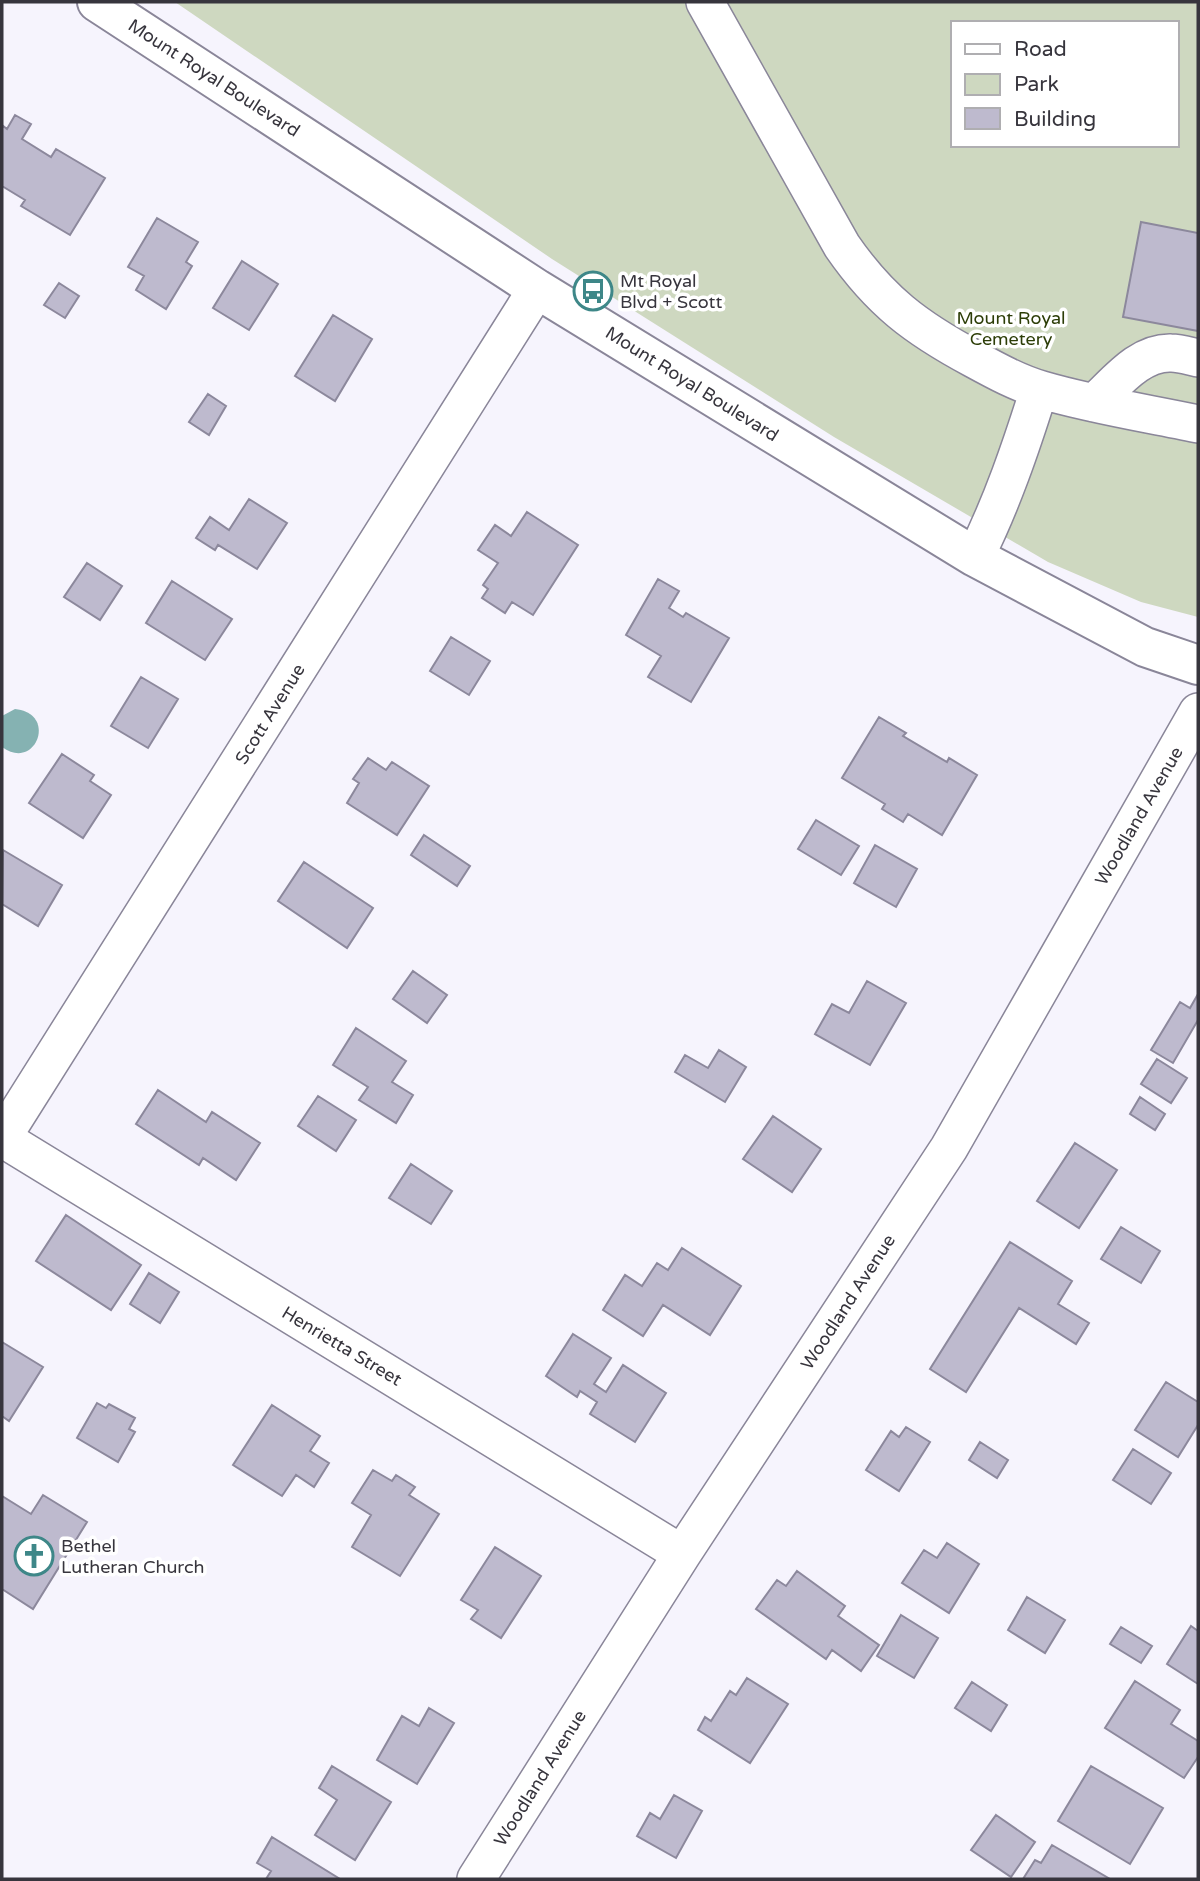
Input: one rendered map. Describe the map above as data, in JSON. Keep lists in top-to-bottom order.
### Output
{
  "streets": {
    "main road": ["Mount Royal Boulevard"],
    "street": ["Scott Avenue", "Woodland Avenue", "Henrietta Street"]
  },
  "crossings": [
    ["Mount Royal Boulevard", "Scott Avenue"],
    ["Scott Avenue", "Henrietta Street"],
    ["Woodland Avenue", "Henrietta Street"]
  ],
  "parks": ["Mount Royal Cemetery"],
  "places": {
    "bus stop": ["Mt Royal Blvd + Scott"],
    "church": ["Bethel Lutheran Church"]
  },
  "legend": ["Road", "Park", "Building"]
}
